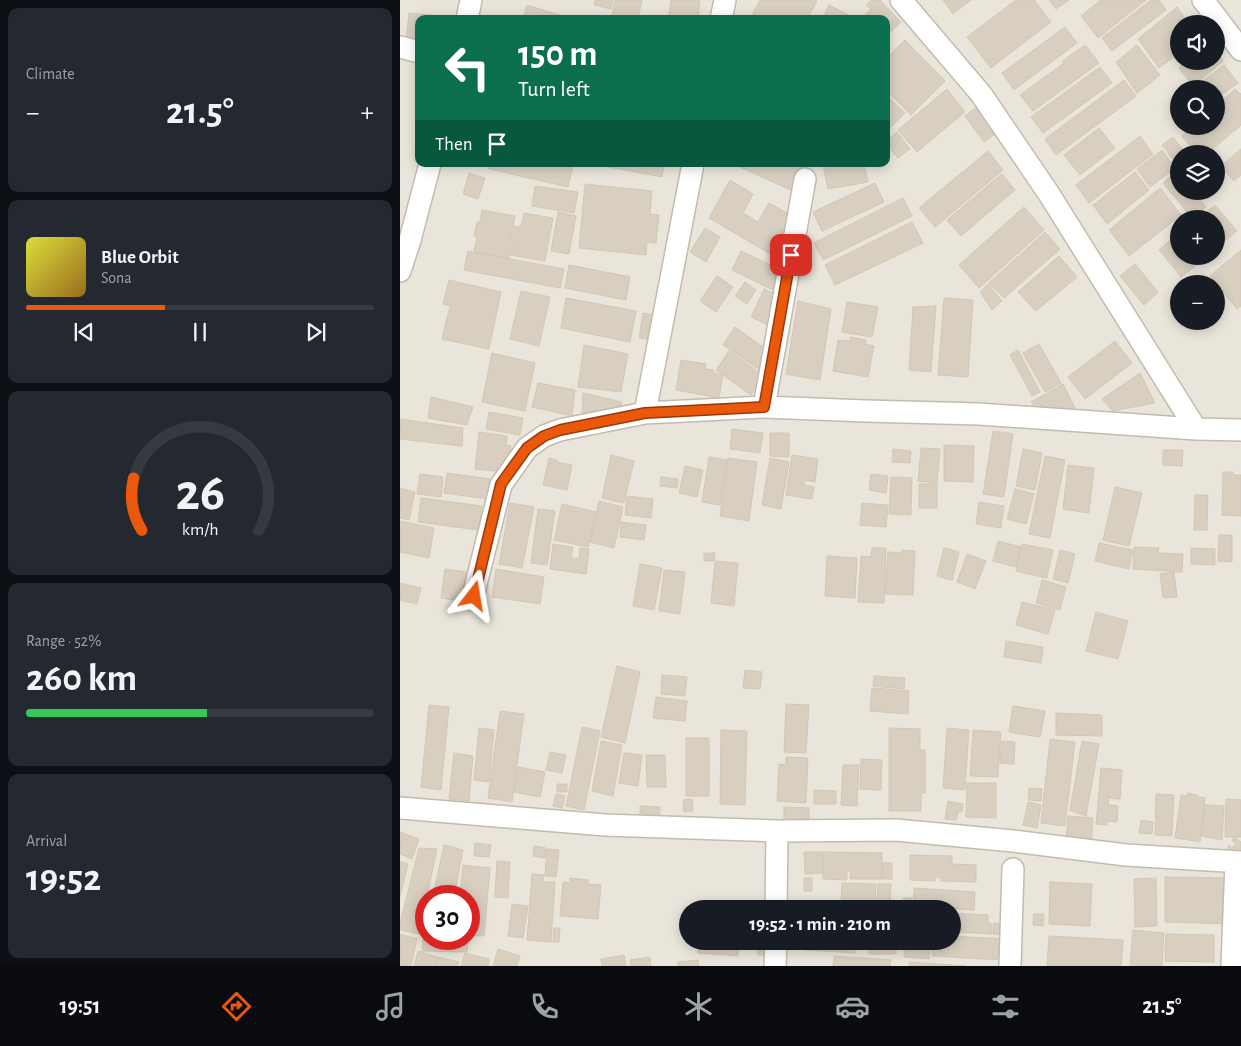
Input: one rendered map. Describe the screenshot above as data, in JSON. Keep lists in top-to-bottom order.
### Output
{
  "page": {
    "tile": [
      "Climate",
      ["Range · 52%", "260 km"],
      ["Arrival", "19:52"]
    ],
    "map_buttons": ["+", "−"],
    "turn": ["150 m", "Turn left"],
    "heat": ["−", "21.5°", "+"],
    "then": "Then",
    "song": ["Blue Orbit", "Sona"],
    "limit": "30",
    "trip": "19:52 · 1 min · 210 m",
    "tabs": ["19:51", "21.5°"],
    "gauge": ["26", "km/h"]
  }
}
